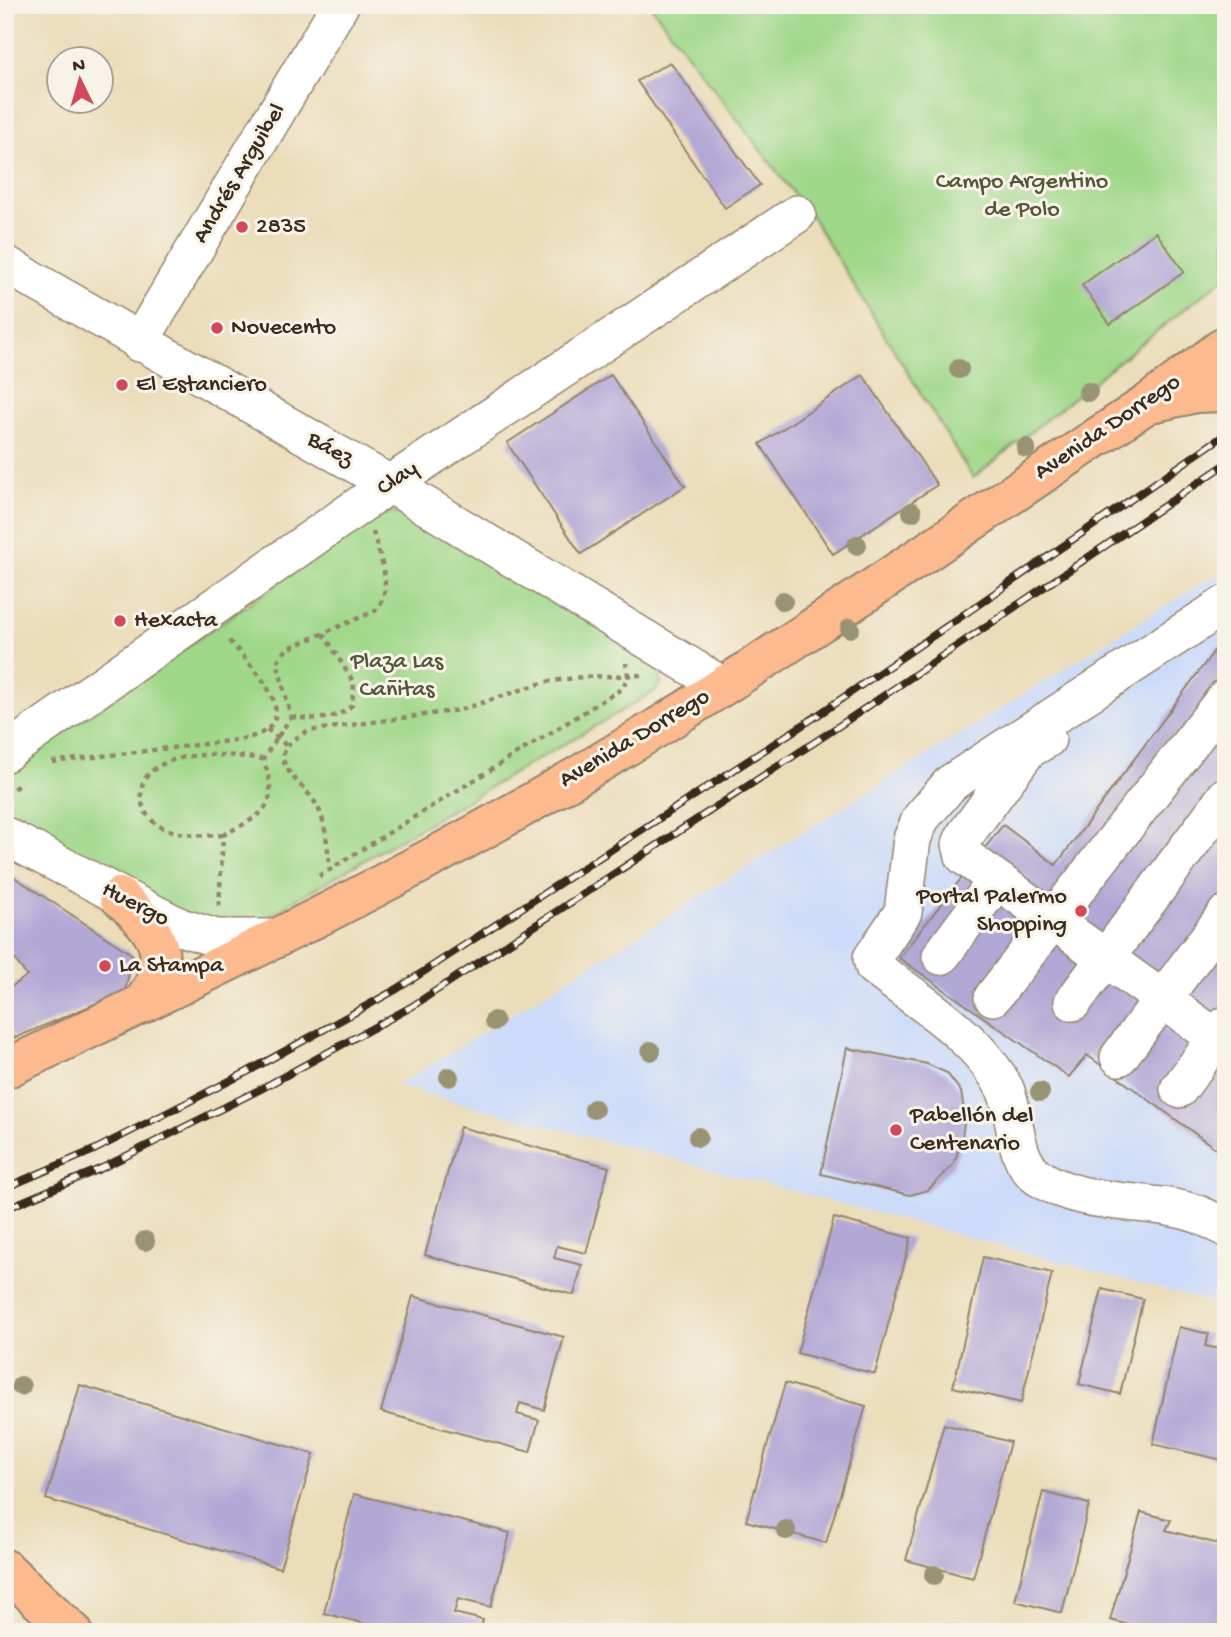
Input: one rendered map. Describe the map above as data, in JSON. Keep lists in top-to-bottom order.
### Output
{
  "streets": {
    "main road": ["Avenida Dorrego"],
    "street": [
      "Andrés Arguibel",
      "Báez",
      "Clay",
      "Huergo"
    ]
  },
  "crossings": [
    ["Andrés Arguibel", "Báez"],
    ["Avenida Dorrego", "Báez"],
    ["Avenida Dorrego", "Huergo"],
    ["Báez", "Clay"]
  ],
  "parks": ["Campo Argentino de Polo", "Plaza Las Cañitas"],
  "places": [
    "2835",
    "Novecento",
    "El Estanciero",
    "Hexacta",
    "Portal Palermo Shopping",
    "La Stampa",
    "Pabellón del Centenario"
  ],
  "north": "top"
}
